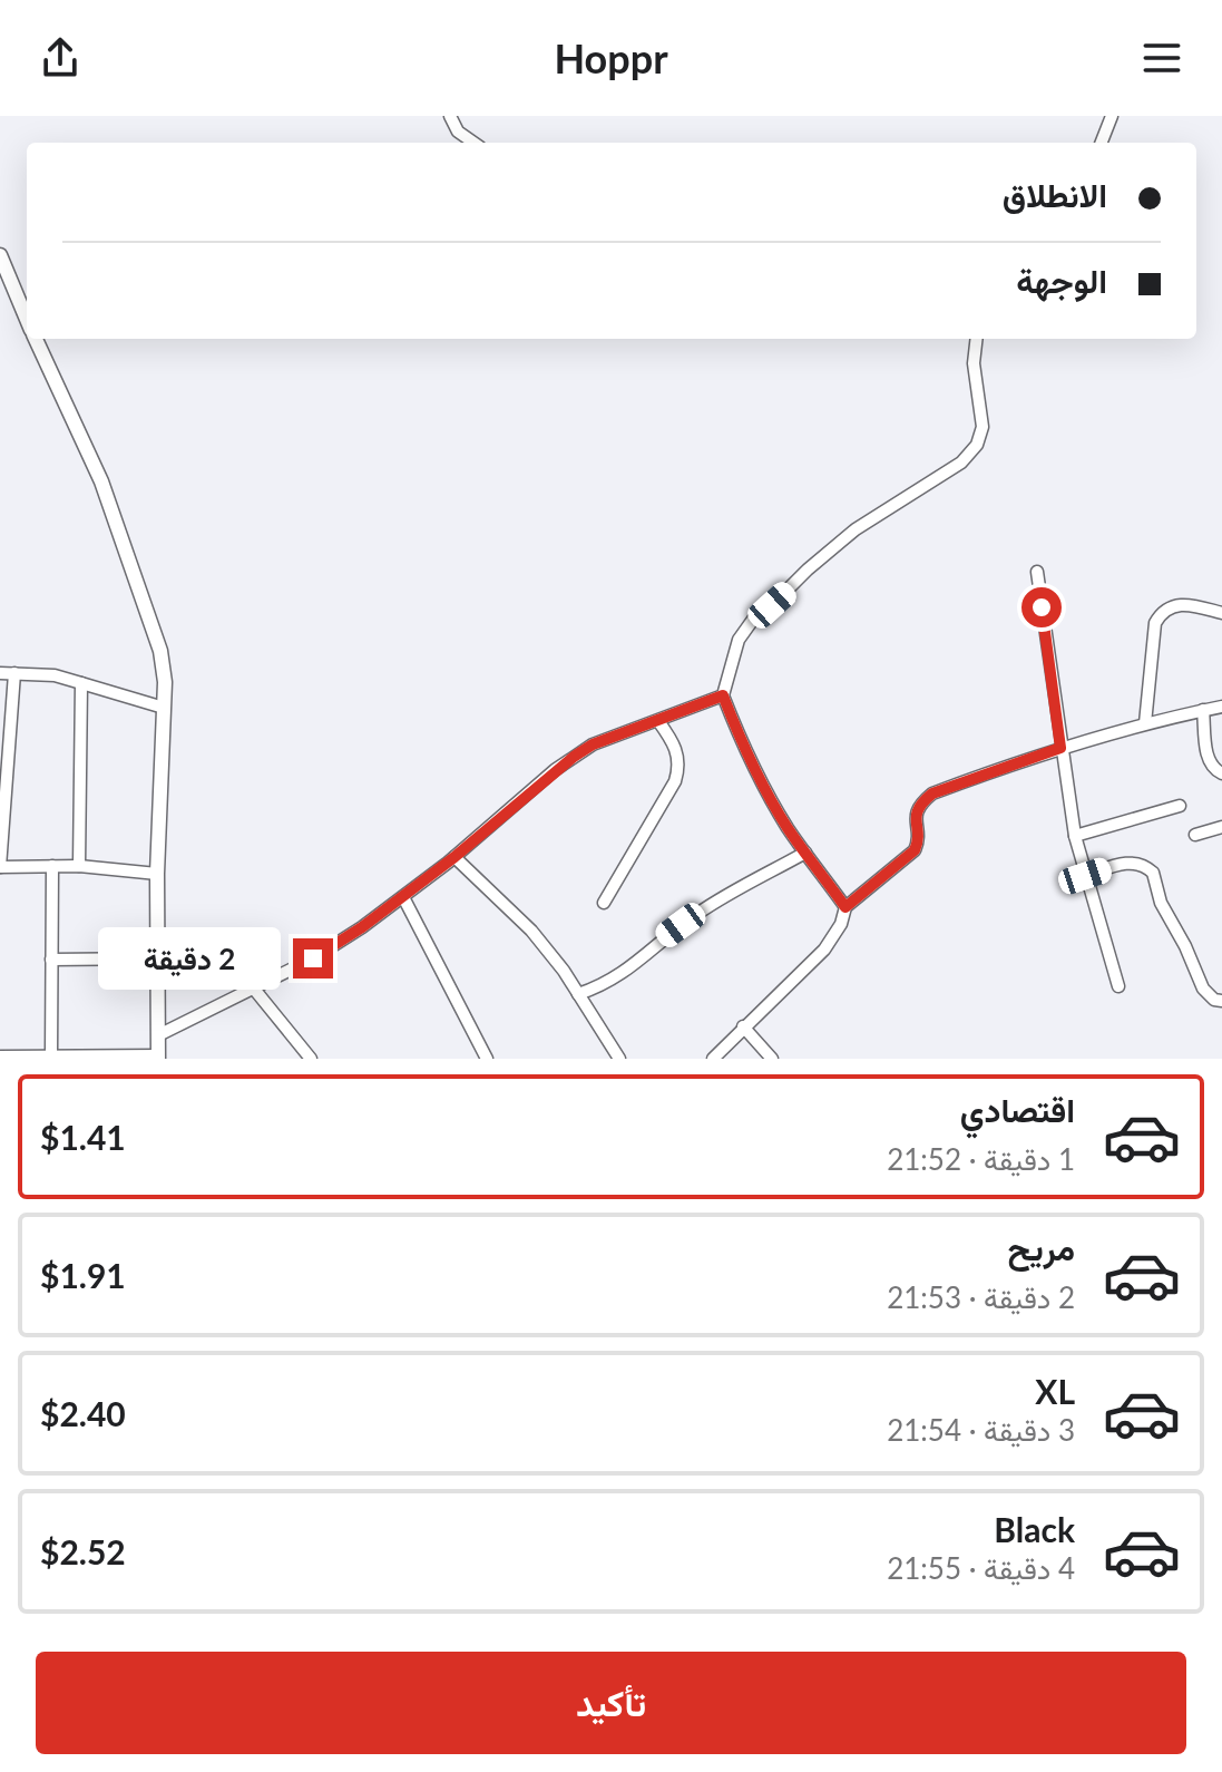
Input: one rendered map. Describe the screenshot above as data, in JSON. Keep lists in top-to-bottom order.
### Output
{
  "page": {
    "header": "Hoppr",
    "banner": ["الانطلاق", "الوجهة"],
    "bubble": "2 دقيقة",
    "list": [
      {
        "name": "اقتصادي",
        "note": "1 دقيقة · 21:52",
        "value": "$1.41"
      },
      {
        "name": "مريح",
        "note": "2 دقيقة · 21:53",
        "value": "$1.91"
      },
      {
        "name": "XL",
        "note": "3 دقيقة · 21:54",
        "value": "$2.40"
      },
      {
        "name": "Black",
        "note": "4 دقيقة · 21:55",
        "value": "$2.52"
      }
    ],
    "buttons": "تأكيد"
  }
}
